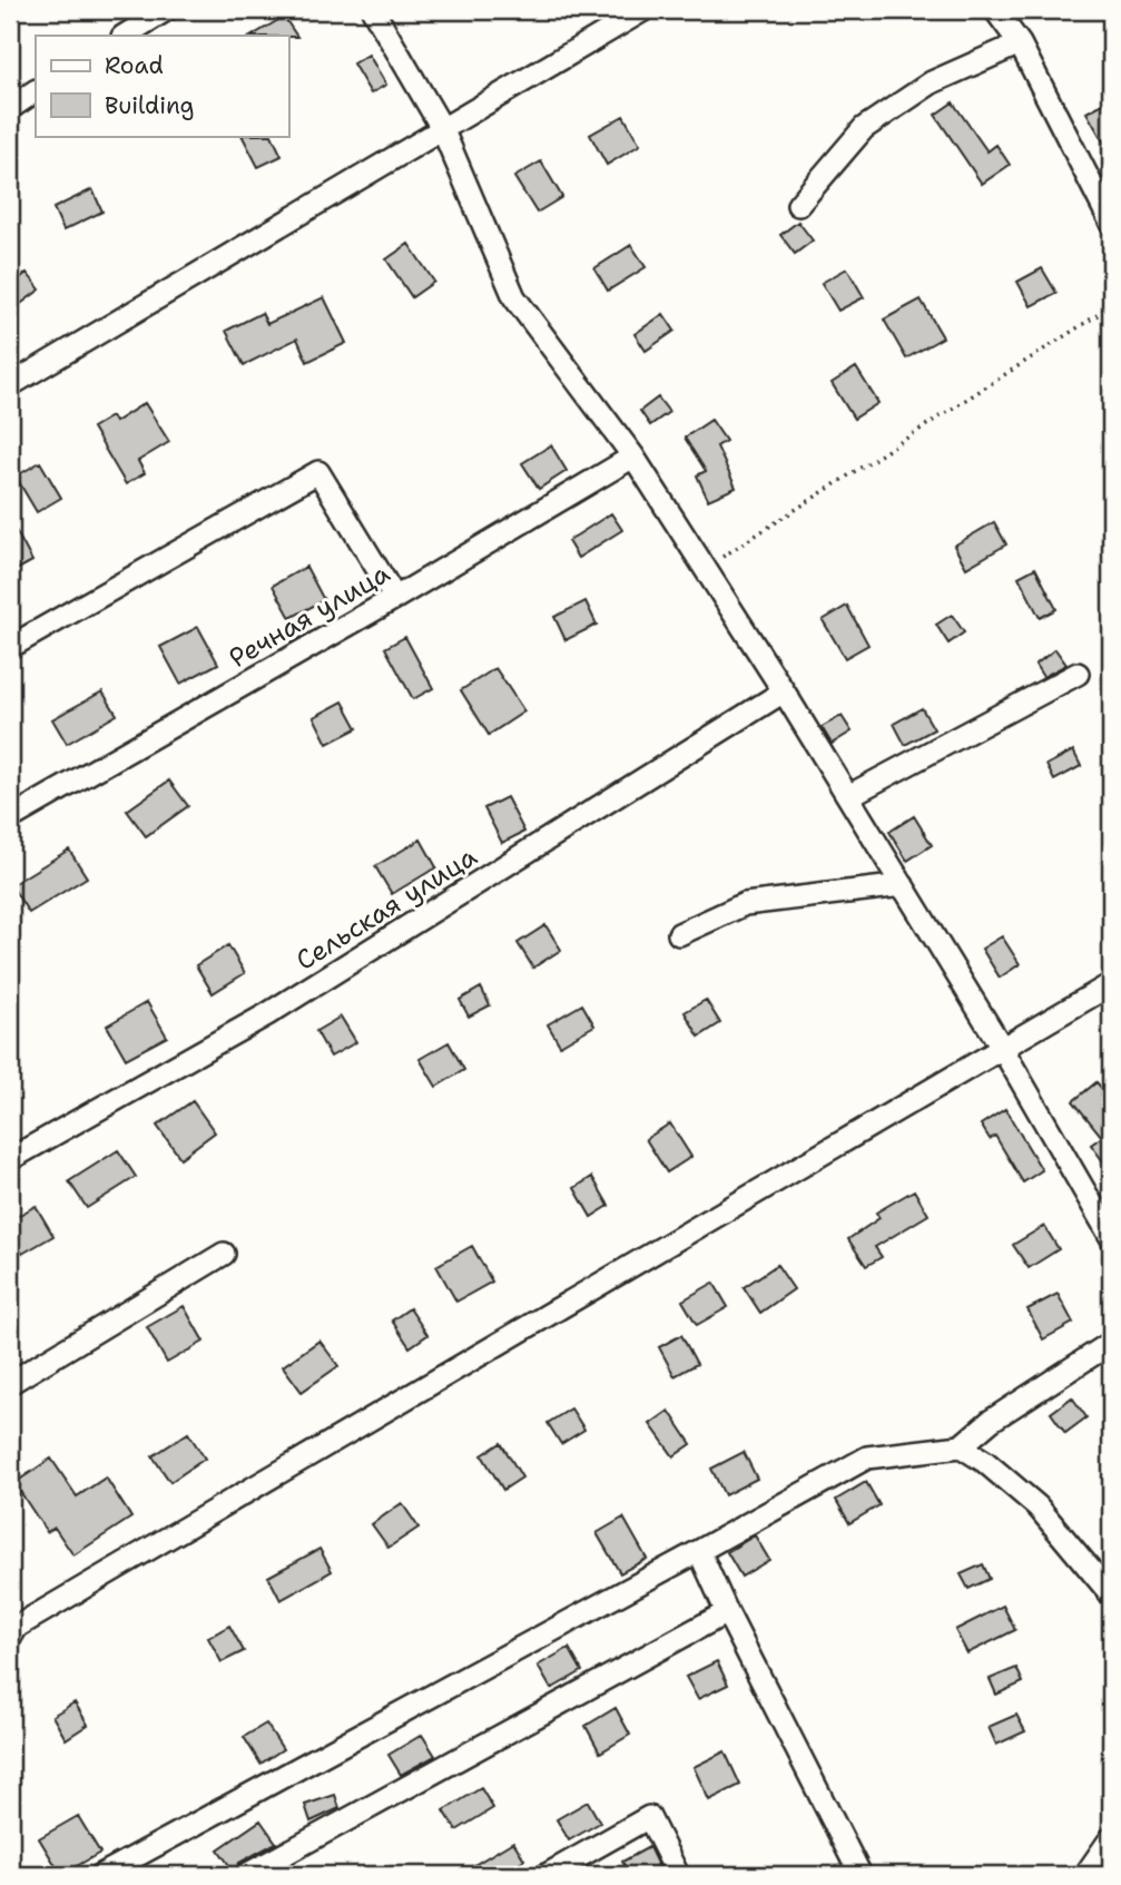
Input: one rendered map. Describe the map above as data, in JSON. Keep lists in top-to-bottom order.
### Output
{
  "streets": {
    "street": ["Речная улица", "Сельская улица"]
  },
  "legend": ["Road", "Building"]
}
